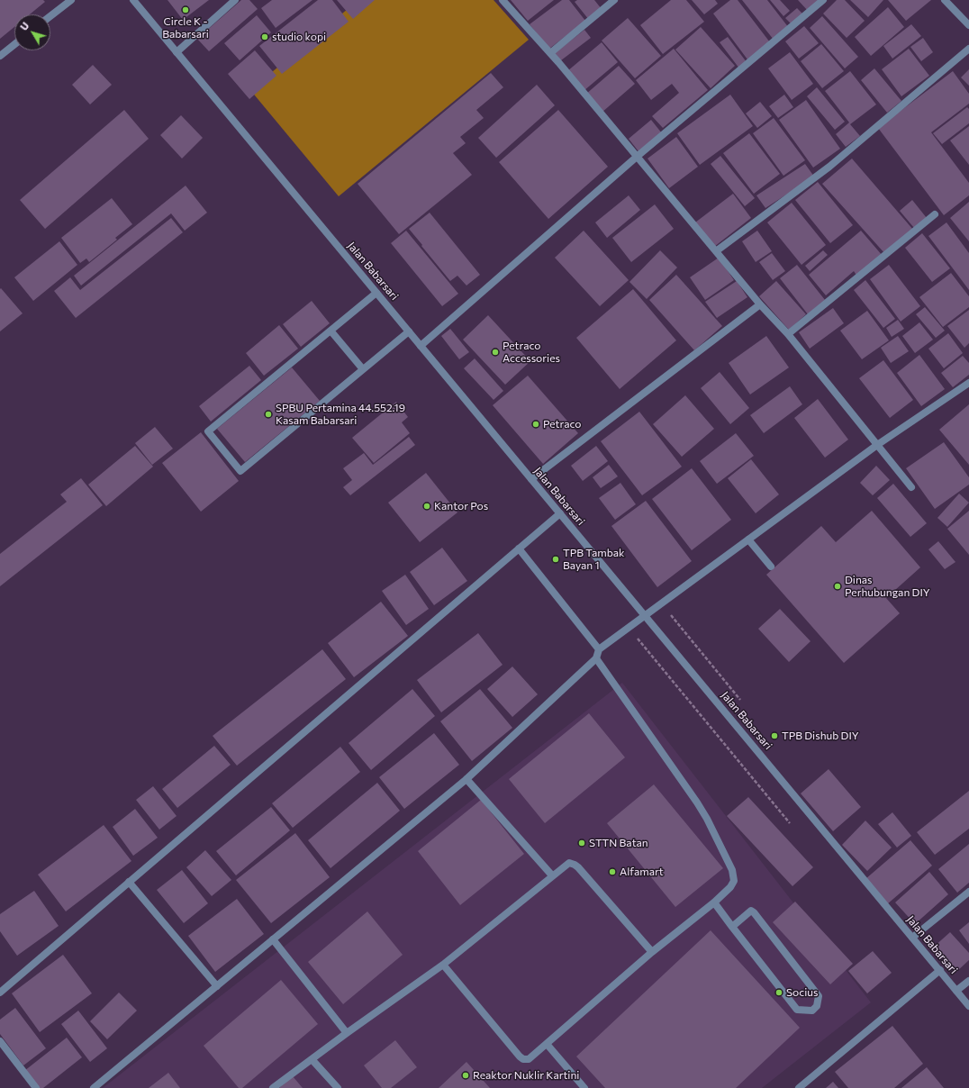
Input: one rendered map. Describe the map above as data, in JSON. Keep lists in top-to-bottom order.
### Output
{
  "streets": {
    "street": ["Jalan Babarsari"]
  },
  "places": [
    "Circle K - Babarsari",
    "studio kopi",
    "Petraco Accessories",
    "SPBU Pertamina 44.552.19 Kasam Babarsari",
    "Petraco",
    "Kantor Pos",
    "TPB Tambak Bayan 1",
    "Dinas Perhubungan DIY",
    "TPB Dishub DIY",
    "STTN Batan",
    "Alfamart",
    "Socius",
    "Reaktor Nuklir Kartini"
  ],
  "north": "top left"
}
